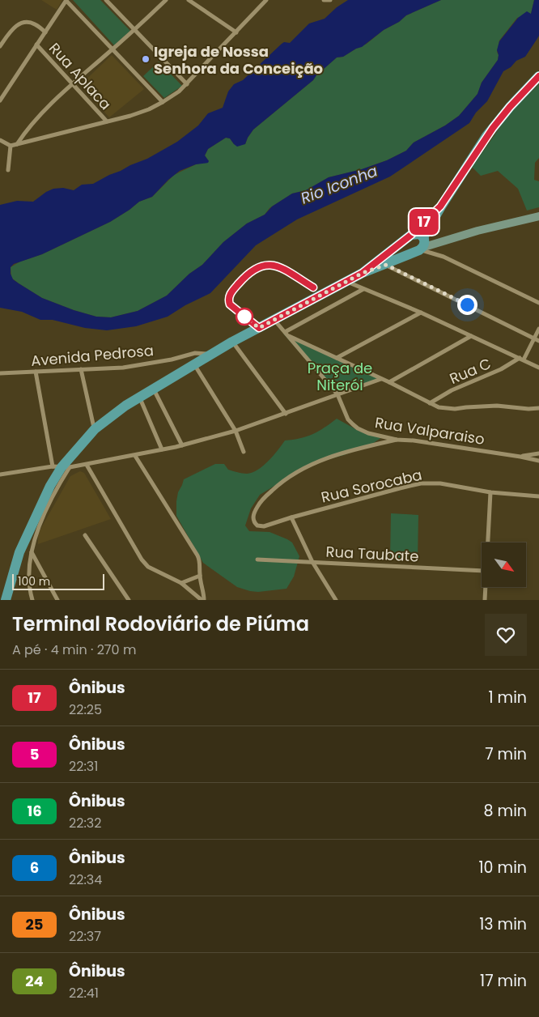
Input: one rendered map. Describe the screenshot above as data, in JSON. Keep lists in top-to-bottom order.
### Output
{
  "streets": {
    "street": [
      "Rua Aplaca",
      "Avenida Pedrosa",
      "Rua C",
      "Rua Valparaiso",
      "Rua Sorocaba",
      "Rua Taubate"
    ]
  },
  "crossings": [
    ["Rua Valparaiso", "Rua Sorocaba"]
  ],
  "water": ["Rio Iconha"],
  "parks": ["Praça de Niterói"],
  "places": ["Igreja de Nossa Senhora da Conceição"],
  "lines": ["bus line 17"],
  "scale_bar": "100 m",
  "north": "bottom right",
  "page": {
    "on_map": "17",
    "scale": "100 m",
    "heading": ["Terminal Rodoviário de Piúma", "A pé · 4 min · 270 m"],
    "list": [
      {
        "mark": "17",
        "name": "Ônibus",
        "note": "22:25",
        "value": "1 min"
      },
      {
        "mark": "5",
        "name": "Ônibus",
        "note": "22:31",
        "value": "7 min"
      },
      {
        "mark": "16",
        "name": "Ônibus",
        "note": "22:32",
        "value": "8 min"
      },
      {
        "mark": "6",
        "name": "Ônibus",
        "note": "22:34",
        "value": "10 min"
      },
      {
        "mark": "25",
        "name": "Ônibus",
        "note": "22:37",
        "value": "13 min"
      },
      {
        "mark": "24",
        "name": "Ônibus",
        "note": "22:41",
        "value": "17 min"
      }
    ]
  }
}
